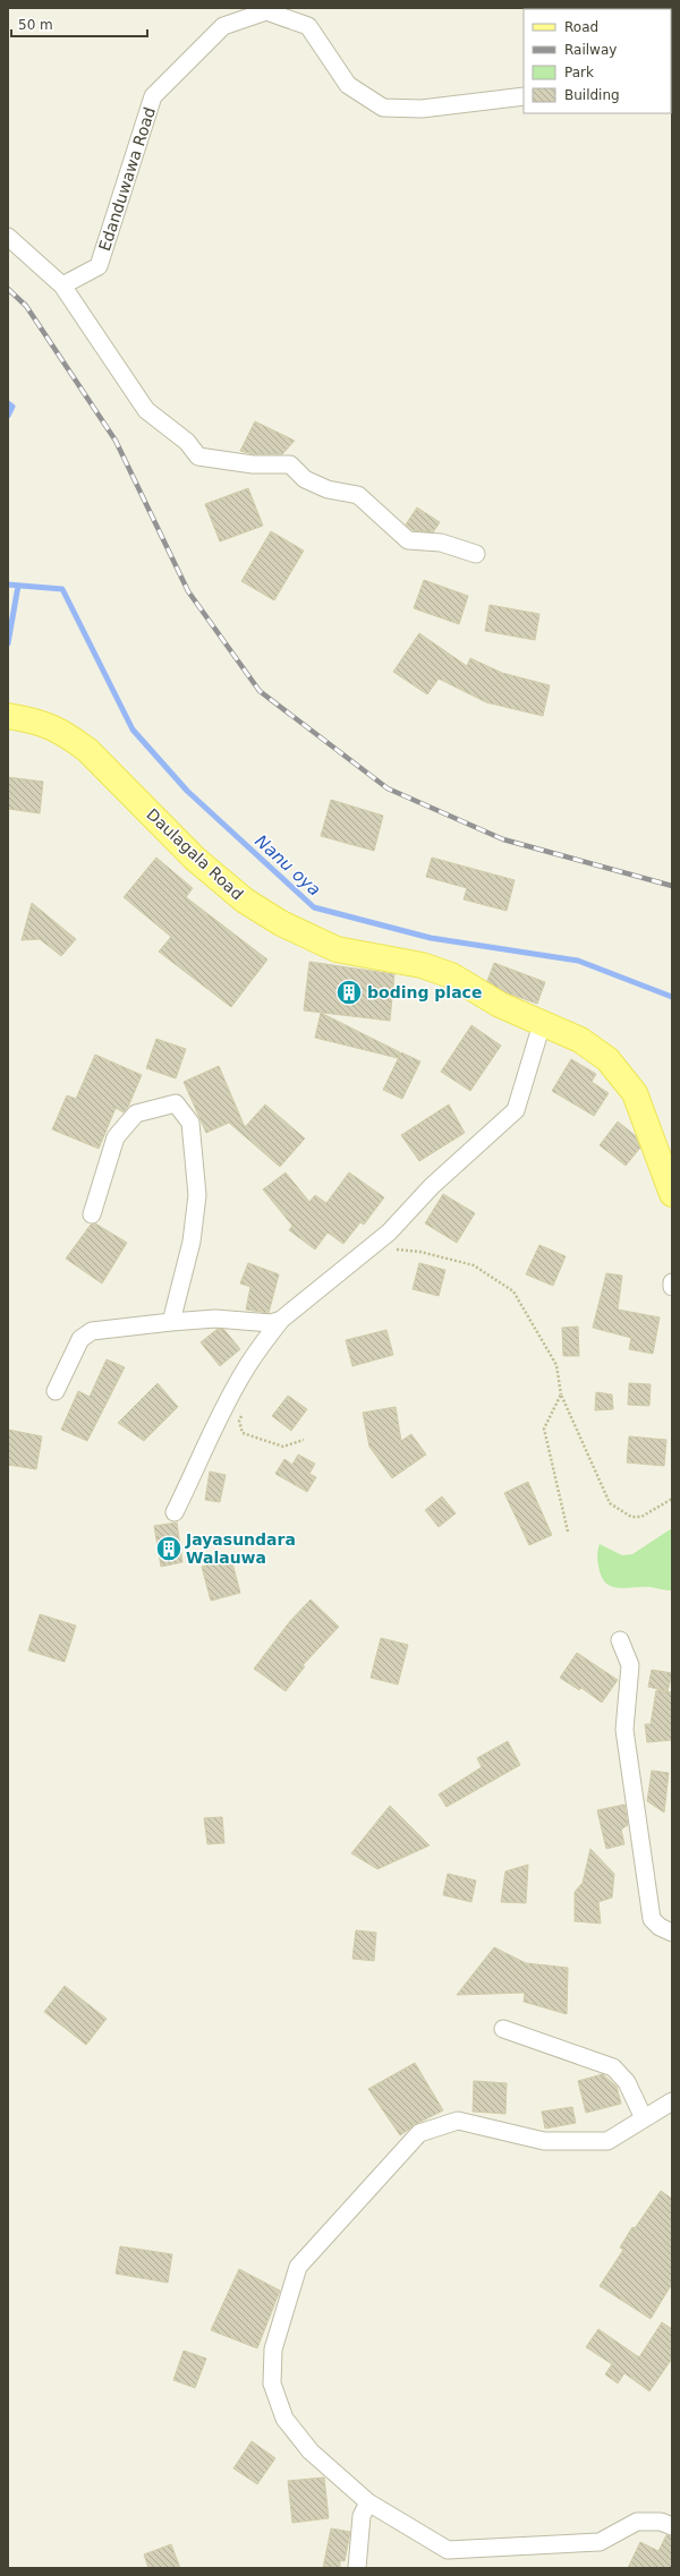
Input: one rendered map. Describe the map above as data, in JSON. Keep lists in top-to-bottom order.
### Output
{
  "streets": {
    "main road": ["Daulagala Road"],
    "street": ["Edanduwawa Road"]
  },
  "water": ["Nanu oya"],
  "places": {
    "building": ["boding place", "Jayasundara Walauwa"]
  },
  "legend": [
    "Road",
    "Railway",
    "Park",
    "Building"
  ],
  "scale_bar": "50 m"
}
